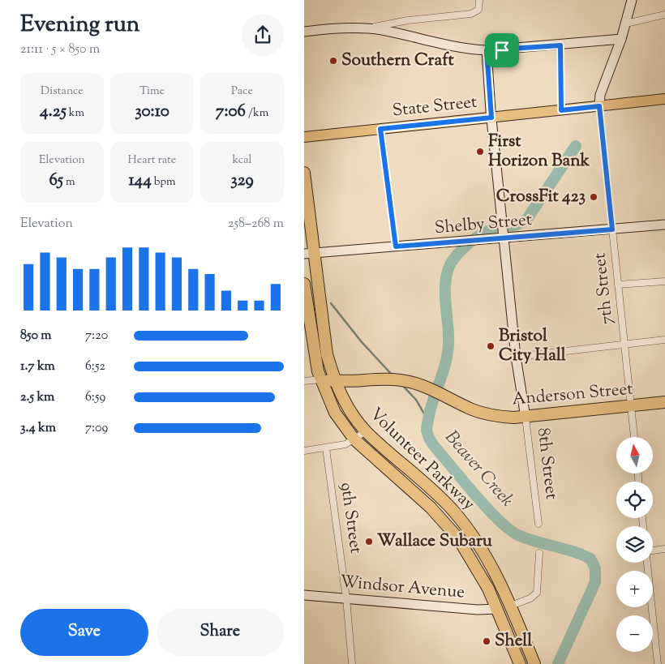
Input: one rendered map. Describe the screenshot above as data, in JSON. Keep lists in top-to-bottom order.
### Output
{
  "streets": {
    "highway": ["Anderson Street", "Volunteer Parkway"],
    "main road": ["State Street"],
    "street": [
      "Shelby Street",
      "7th Street",
      "8th Street",
      "9th Street",
      "Windsor Avenue"
    ]
  },
  "crossings": [
    ["State Street", "7th Street"],
    ["State Street", "8th Street"],
    ["Shelby Street", "7th Street"],
    ["Shelby Street", "Volunteer Parkway"],
    ["Shelby Street", "8th Street"],
    ["7th Street", "Anderson Street"],
    ["Anderson Street", "Volunteer Parkway"],
    ["Anderson Street", "8th Street"],
    ["Volunteer Parkway", "Windsor Avenue"],
    ["9th Street", "Windsor Avenue"]
  ],
  "water": ["Beaver Creek"],
  "places": [
    "Southern Craft",
    "First Horizon Bank",
    "CrossFit 423",
    "Bristol City Hall",
    "Wallace Subaru",
    "Shell"
  ],
  "north": "top",
  "page": {
    "heading": ["Evening run", "21:11 · 5 × 850 m"],
    "stats": [
      ["Distance", "4.25 km"],
      ["Time", "30:10"],
      ["Pace", "7:06 /km"],
      ["Elevation", "65 m"],
      ["Heart rate", "144 bpm"],
      ["kcal", "329"]
    ],
    "chart": ["Elevation", "258–268 m"],
    "list": [
      {
        "name": "850 m",
        "note": "7:20"
      },
      {
        "name": "1.7 km",
        "note": "6:52"
      },
      {
        "name": "2.5 km",
        "note": "6:59"
      },
      {
        "name": "3.4 km",
        "note": "7:09"
      }
    ],
    "map_buttons": ["+", "−"],
    "buttons": ["Save", "Share"]
  }
}
